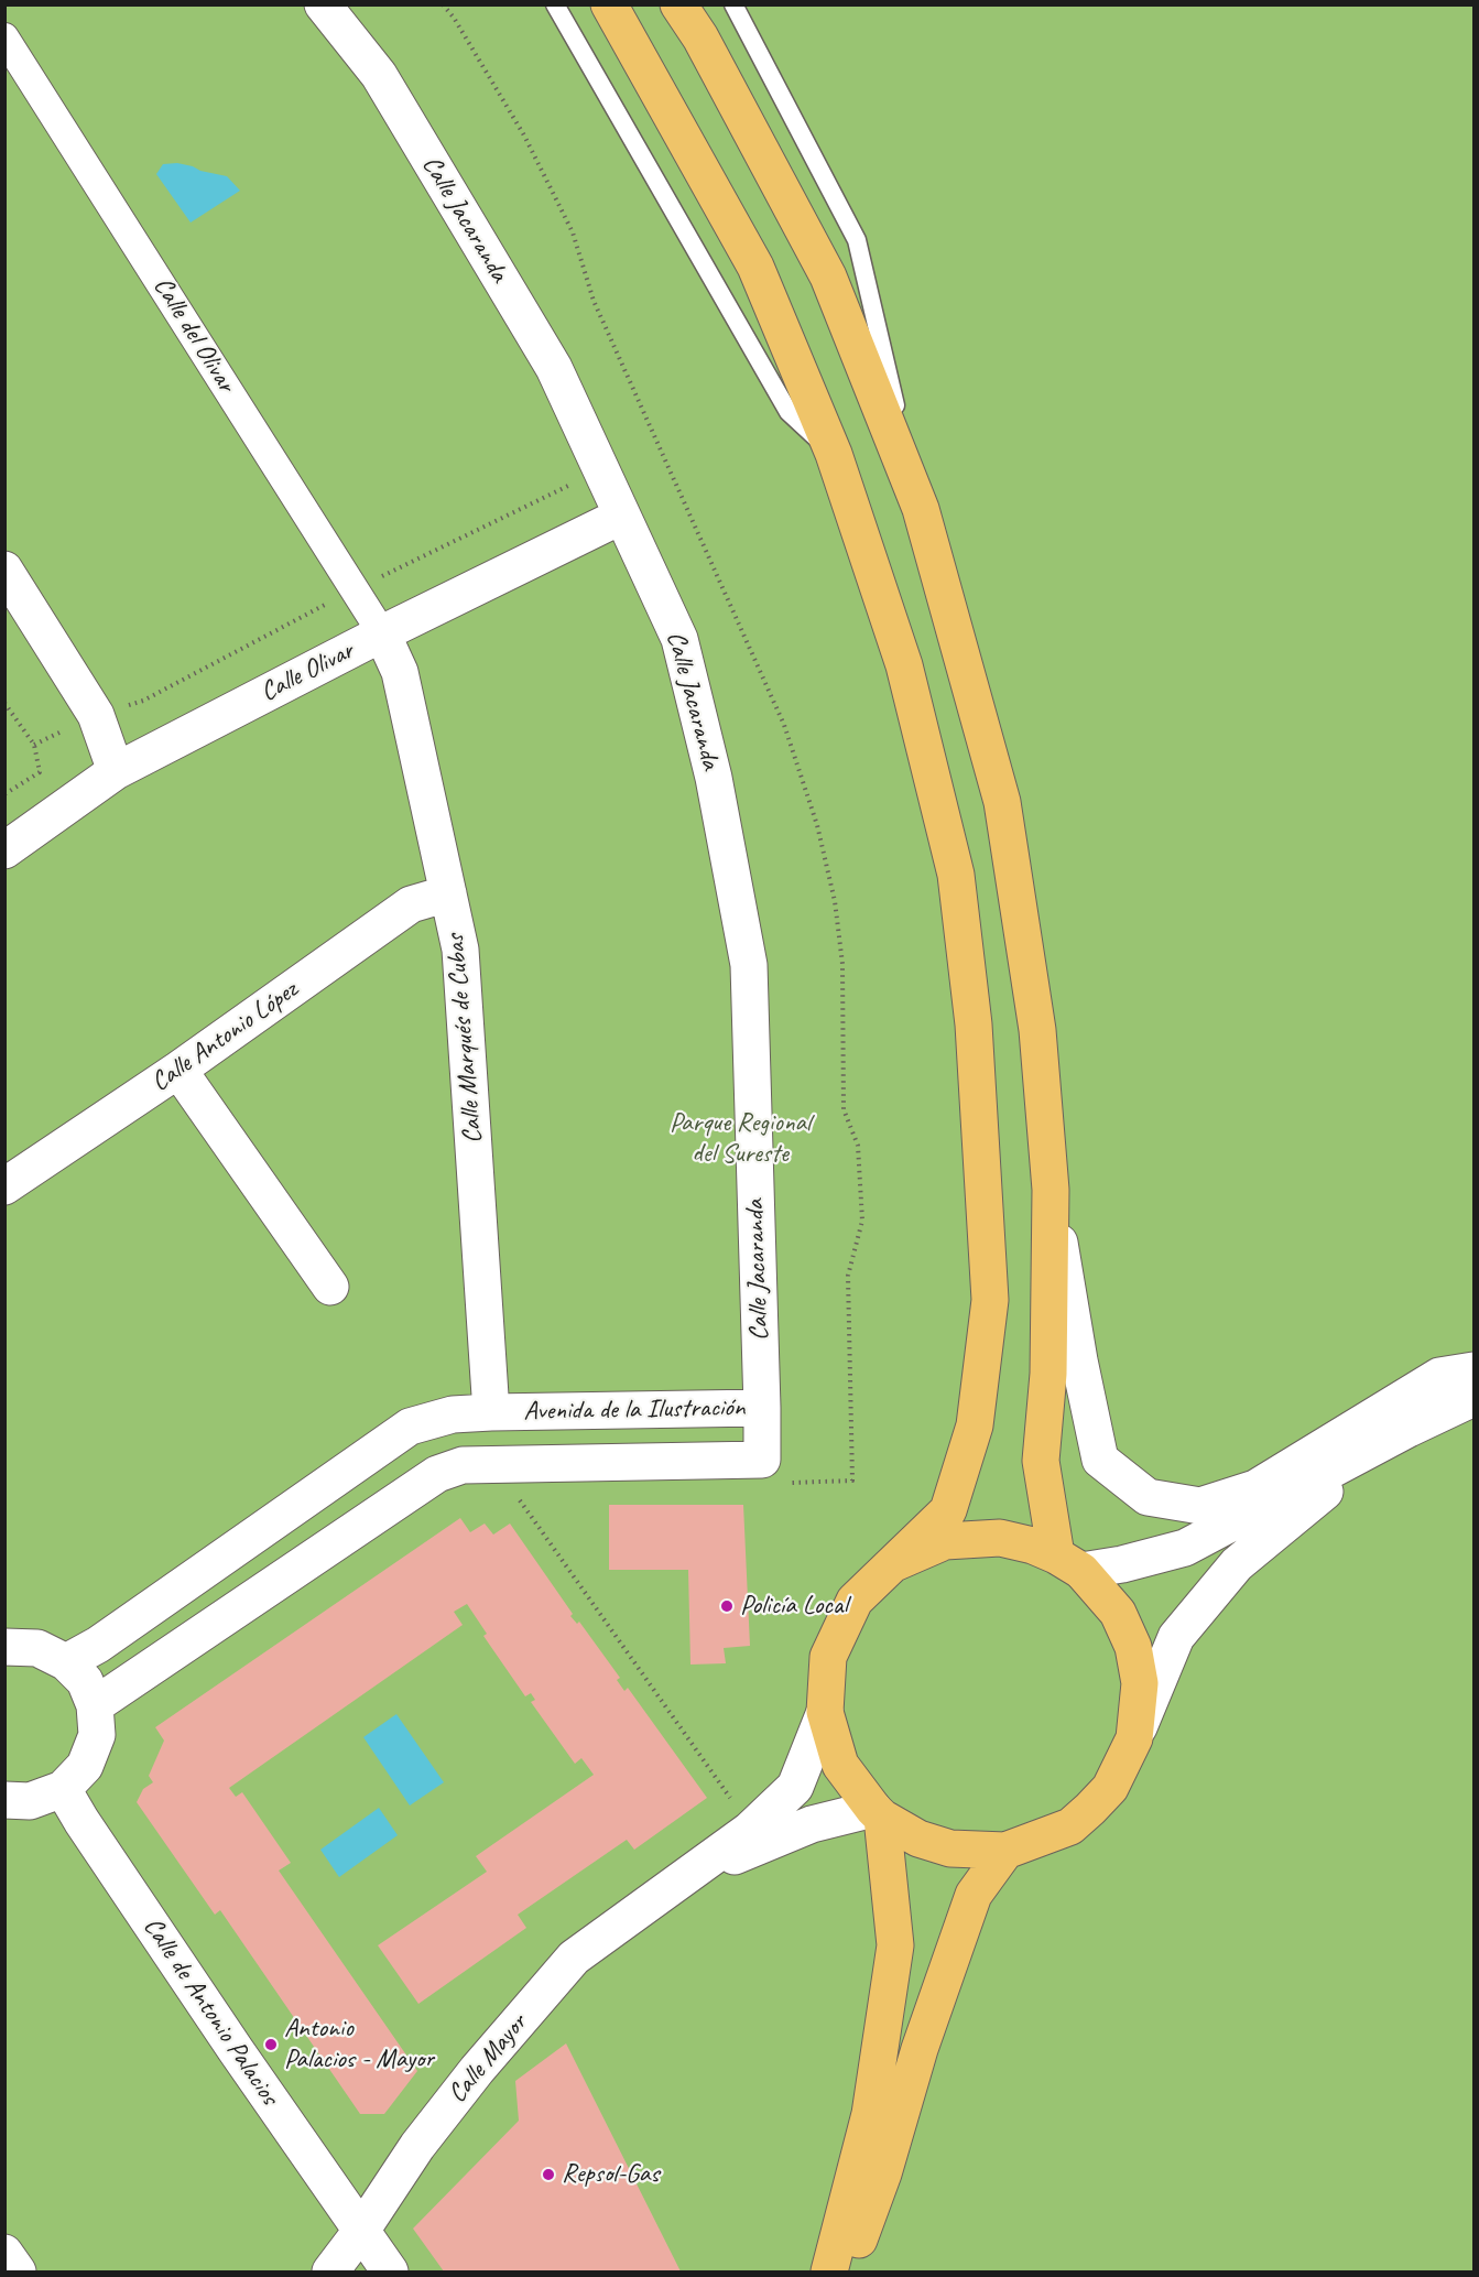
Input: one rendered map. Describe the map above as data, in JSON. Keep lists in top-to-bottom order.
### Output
{
  "streets": {
    "street": [
      "Calle Jacaranda",
      "Calle del Olivar",
      "Calle Olivar",
      "Calle Antonio López",
      "Calle Marqués de Cubas",
      "Avenida de la Ilustración",
      "Calle de Antonio Palacios",
      "Calle Mayor"
    ]
  },
  "crossings": [
    ["Calle Jacaranda", "Calle Olivar"],
    ["Calle Jacaranda", "Avenida de la Ilustración"],
    ["Calle del Olivar", "Calle Olivar"],
    ["Calle del Olivar", "Calle Marqués de Cubas"],
    ["Calle Olivar", "Calle Marqués de Cubas"],
    ["Calle Antonio López", "Calle Marqués de Cubas"],
    ["Calle Marqués de Cubas", "Avenida de la Ilustración"],
    ["Calle de Antonio Palacios", "Calle Mayor"]
  ],
  "parks": ["Parque Regional del Sureste"],
  "places": ["Policía Local", "Antonio Palacios - Mayor", "Repsol-Gas"]
}
